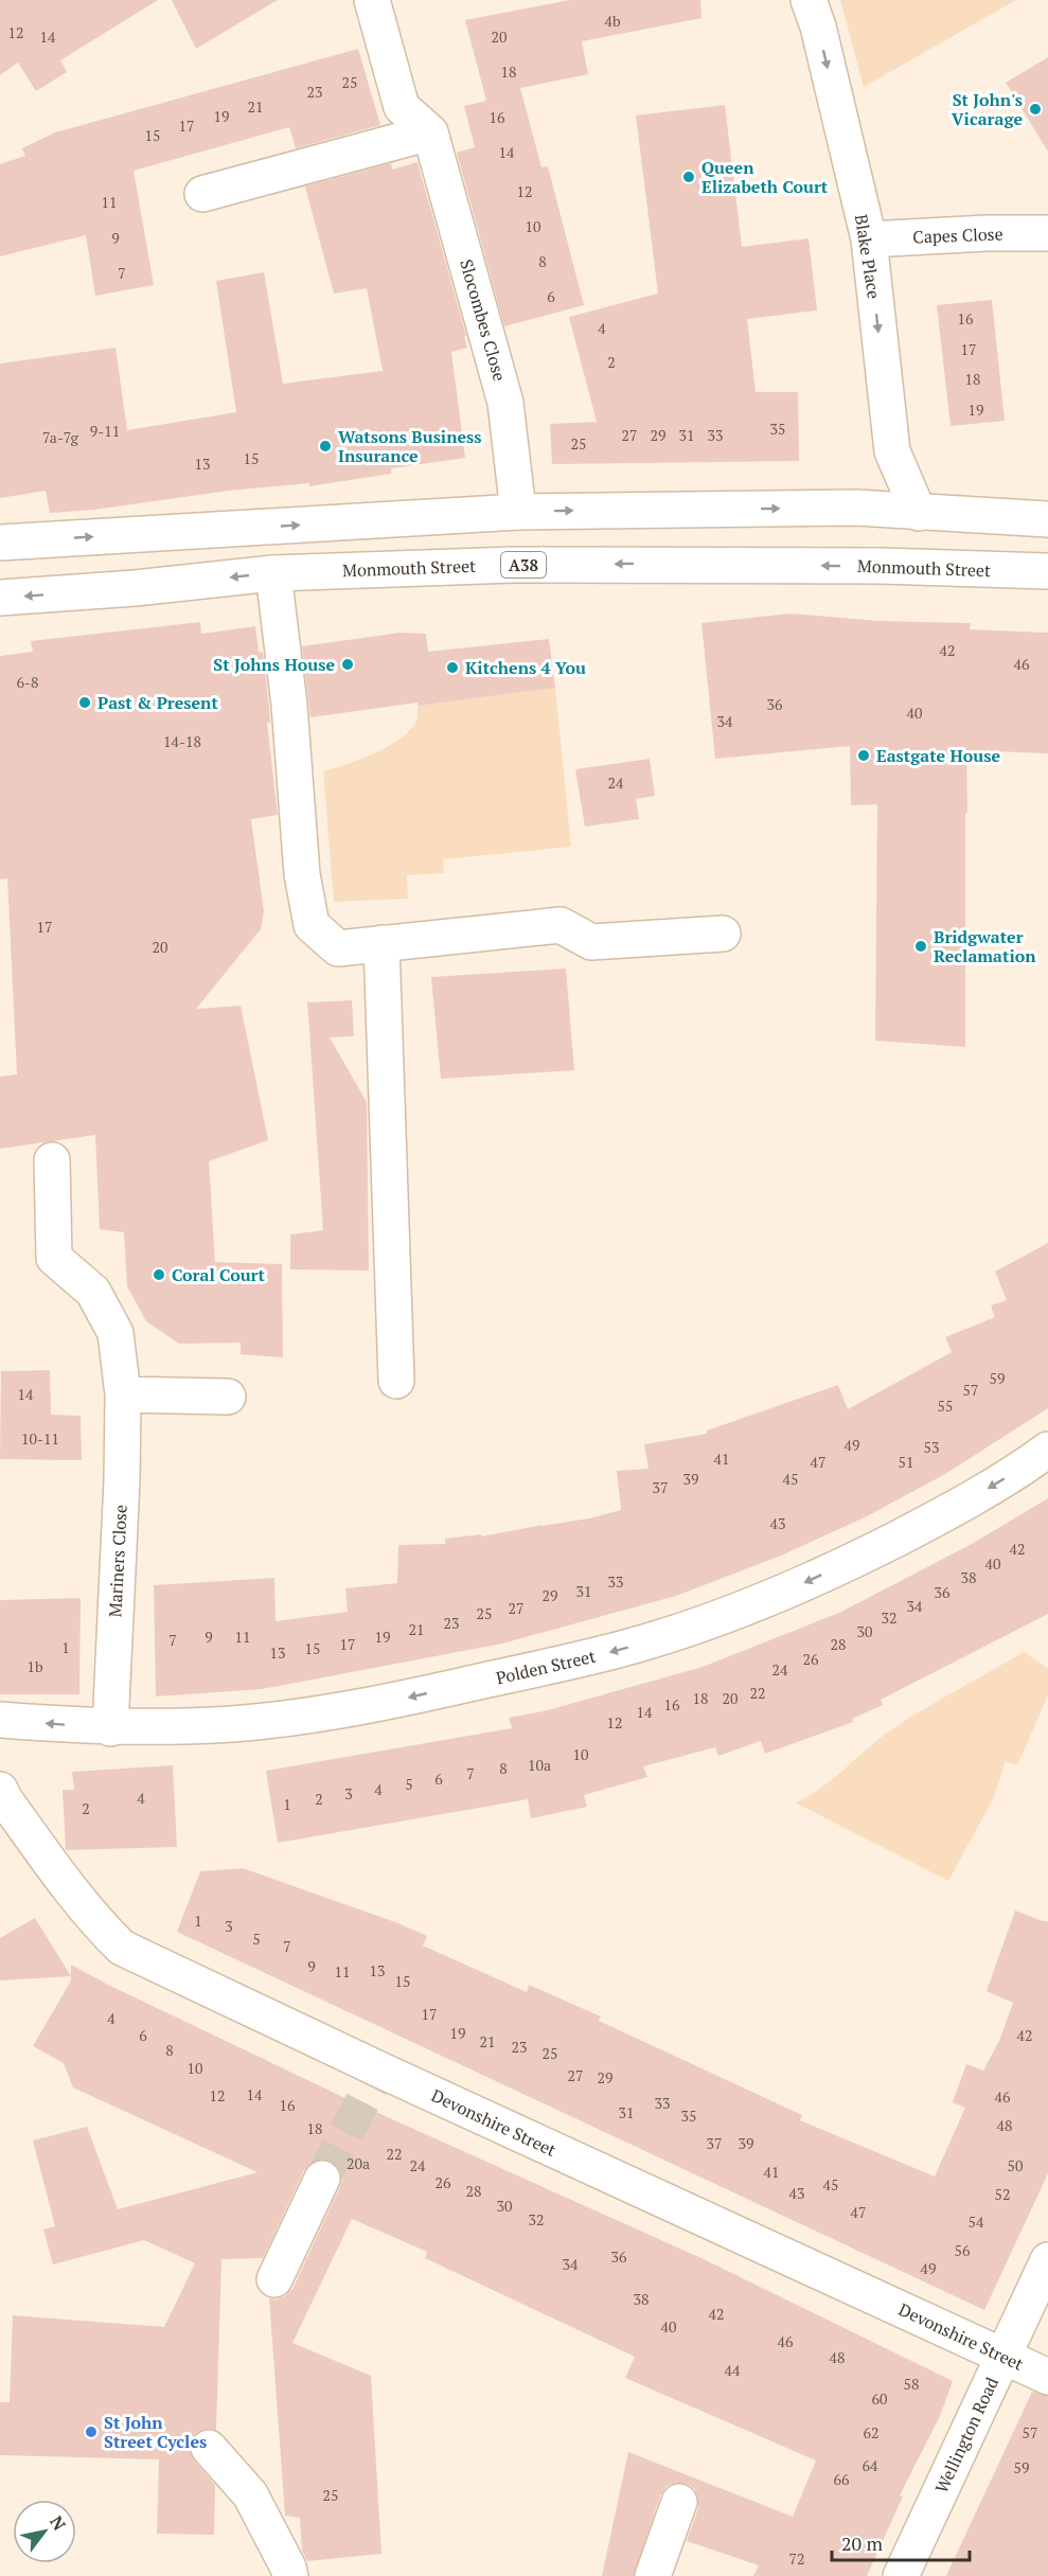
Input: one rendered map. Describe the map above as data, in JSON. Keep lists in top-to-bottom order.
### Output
{
  "streets": {
    "street": [
      "Capes Close",
      "Blake Place",
      "Slocombes Close",
      "A38",
      "Monmouth Street",
      "Mariners Close",
      "Polden Street",
      "Devonshire Street",
      "Wellington Road"
    ]
  },
  "crossings": [
    ["Capes Close", "Blake Place"],
    ["Mariners Close", "Polden Street"],
    ["Devonshire Street", "Wellington Road"]
  ],
  "one_way": ["Blake Place", "Polden Street"],
  "places": [
    "St John's Vicarage",
    "Queen Elizabeth Court",
    "Watsons Business Insurance",
    "St Johns House",
    "Kitchens 4 You",
    "Past & Present",
    "Eastgate House",
    "Bridgwater Reclamation",
    "Coral Court",
    "St John Street Cycles"
  ],
  "house_numbers": [
    "4b",
    "12",
    "14",
    "20",
    "18",
    "25",
    "23",
    "21",
    "19",
    "16",
    "17",
    "15",
    "14",
    "12",
    "11",
    "10",
    "9",
    "8",
    "7",
    "6",
    "16",
    "4",
    "17",
    "2",
    "18",
    "19",
    "35",
    "9-11",
    "27",
    "29",
    "31",
    "33",
    "7a-7g",
    "25",
    "15",
    "13",
    "42",
    "46",
    "6-8",
    "36",
    "40",
    "34",
    "14-18",
    "24",
    "17",
    "20",
    "59",
    "57",
    "14",
    "55",
    "10-11",
    "49",
    "53",
    "41",
    "47",
    "51",
    "39",
    "45",
    "37",
    "43",
    "42",
    "40",
    "38",
    "33",
    "31",
    "36",
    "29",
    "34",
    "27",
    "25",
    "32",
    "23",
    "21",
    "30",
    "9",
    "11",
    "19",
    "7",
    "17",
    "28",
    "1",
    "15",
    "13",
    "26",
    "1b",
    "24",
    "22",
    "18",
    "20",
    "16",
    "14",
    "12",
    "10",
    "10a",
    "8",
    "7",
    "6",
    "5",
    "4",
    "3",
    "4",
    "2",
    "1",
    "2",
    "1",
    "3",
    "5",
    "7",
    "9",
    "13",
    "11",
    "15",
    "17",
    "4",
    "19",
    "6",
    "42",
    "21",
    "23",
    "8",
    "25",
    "10",
    "27",
    "29",
    "14",
    "12",
    "46",
    "33",
    "16",
    "31",
    "35",
    "48",
    "18",
    "37",
    "39",
    "22",
    "20a",
    "24",
    "50",
    "41",
    "26",
    "45",
    "28",
    "43",
    "52",
    "30",
    "47",
    "32",
    "54",
    "56",
    "36",
    "34",
    "49",
    "38",
    "42",
    "40",
    "46",
    "48",
    "44",
    "58",
    "60",
    "62",
    "57",
    "64",
    "59",
    "66",
    "25",
    "72"
  ],
  "scale_bar": "20 m",
  "north": "top right"
}
